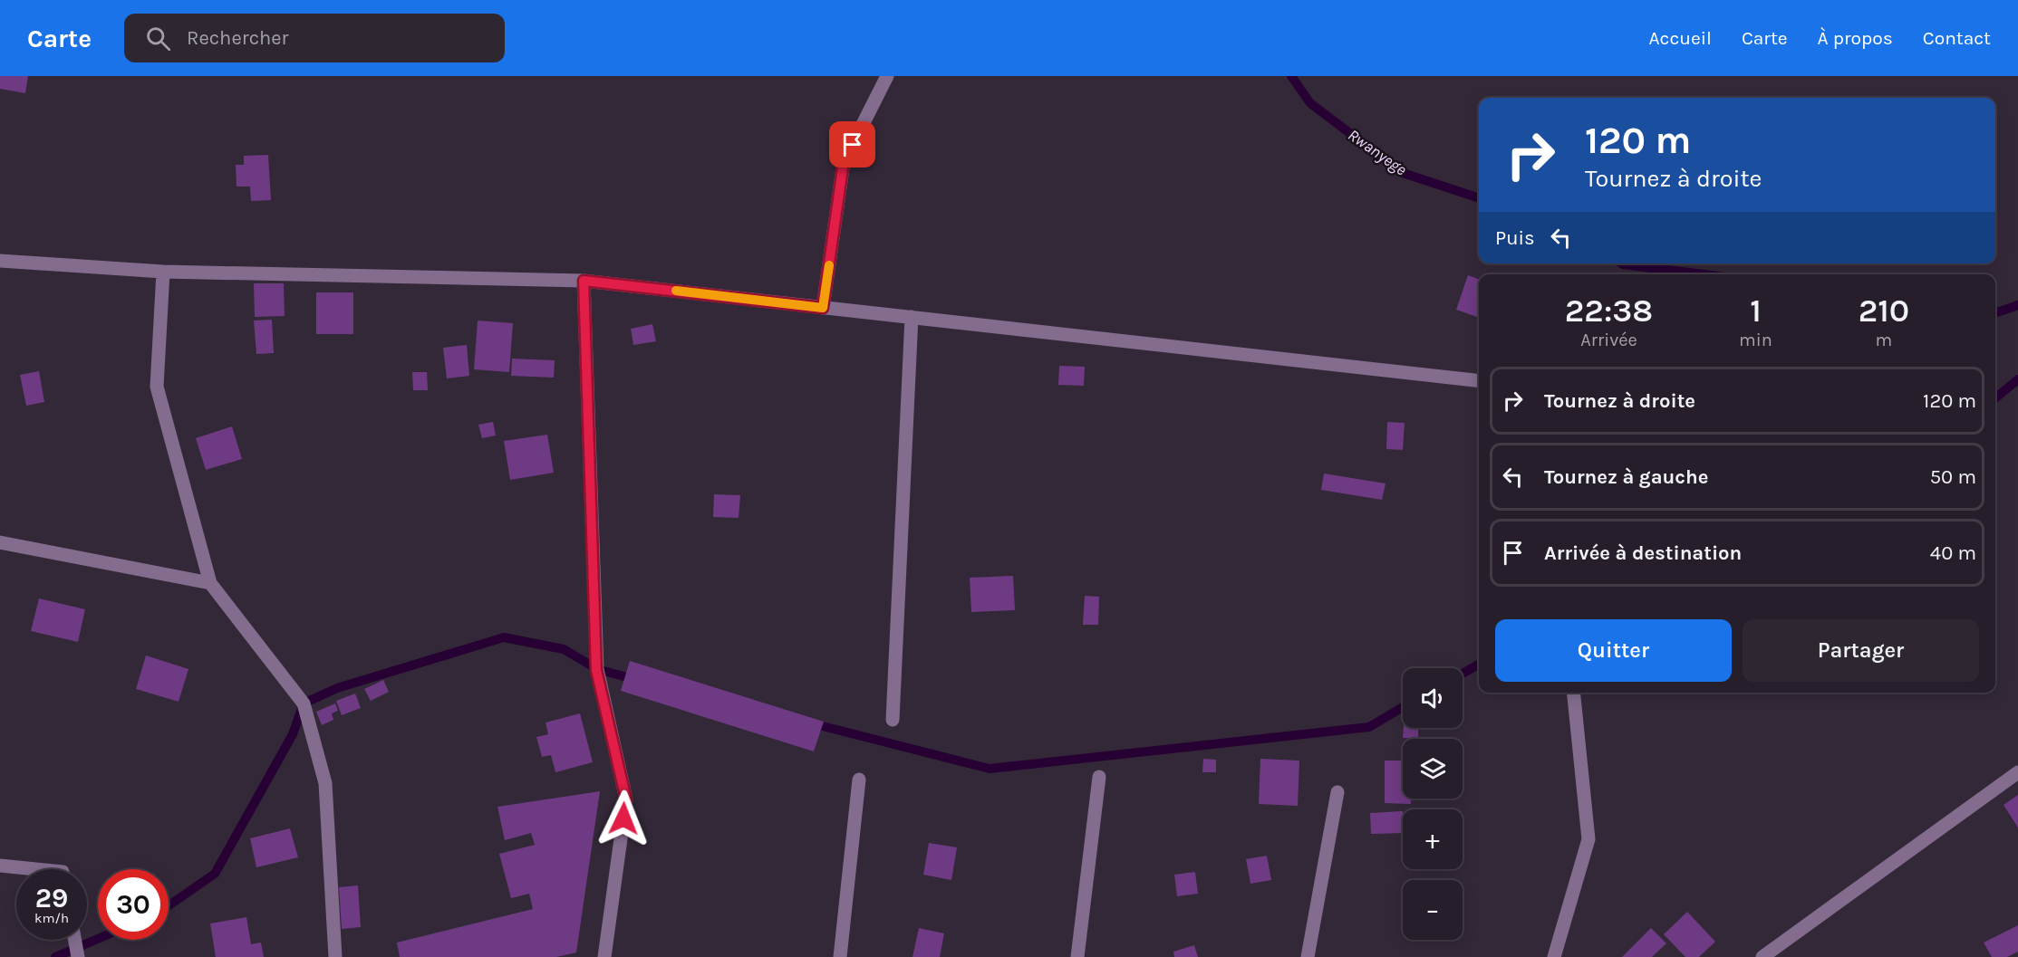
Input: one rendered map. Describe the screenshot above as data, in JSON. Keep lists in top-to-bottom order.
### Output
{
  "water": ["Rwanyege"],
  "page": {
    "header": "Carte",
    "search": "Rechercher",
    "nav": [
      "Accueil",
      "Carte",
      "À propos",
      "Contact"
    ],
    "turn": ["120 m", "Tournez à droite"],
    "then": "Puis",
    "eta": [
      "22:38",
      "Arrivée",
      "1",
      "min",
      "210",
      "m"
    ],
    "list": [
      {
        "name": "Tournez à droite",
        "value": "120 m"
      },
      {
        "name": "Tournez à gauche",
        "value": "50 m"
      },
      {
        "name": "Arrivée à destination",
        "value": "40 m"
      }
    ],
    "buttons": ["Quitter", "Partager"],
    "map_buttons": ["+", "−"],
    "speed": "29 km/h",
    "limit": "30"
  }
}
